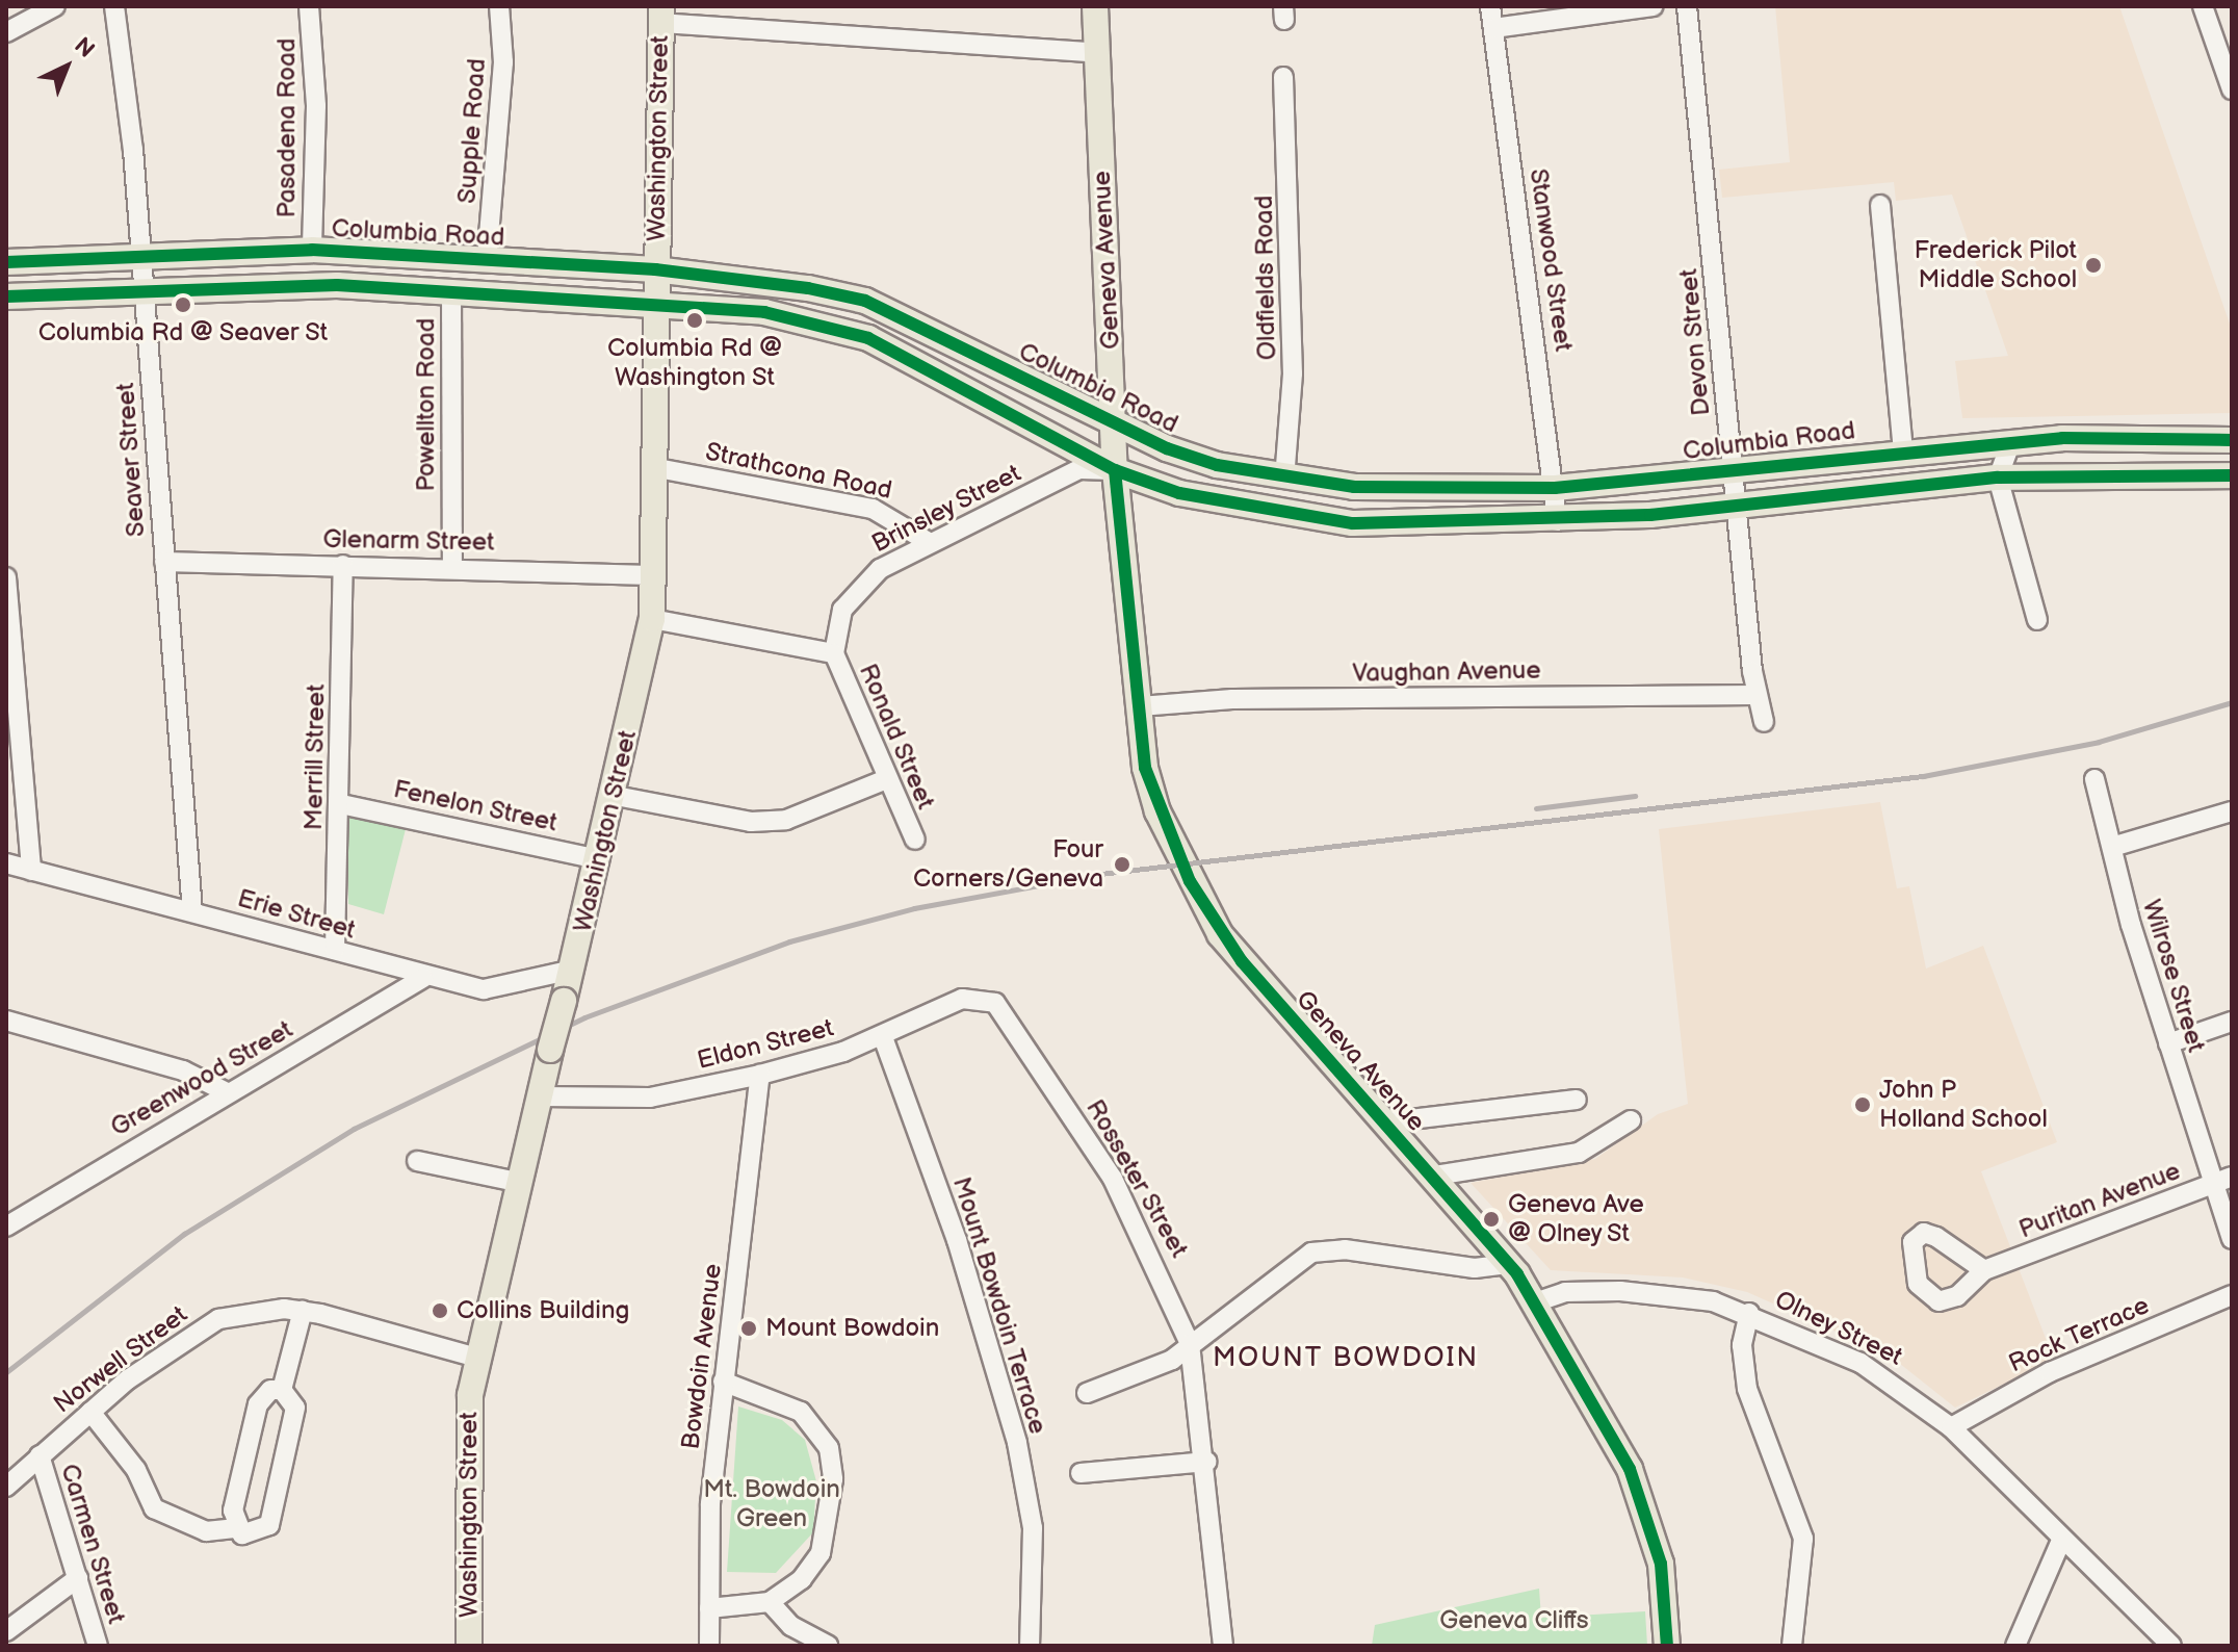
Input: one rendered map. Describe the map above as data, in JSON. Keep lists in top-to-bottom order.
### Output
{
  "streets": {
    "main road": ["Washington Street", "Columbia Road", "Geneva Avenue"],
    "street": [
      "Pasadena Road",
      "Supple Road",
      "Stanwood Street",
      "Oldfields Road",
      "Devon Street",
      "Powellton Road",
      "Seaver Street",
      "Strathcona Road",
      "Brinsley Street",
      "Glenarm Street",
      "Vaughan Avenue",
      "Ronald Street",
      "Merrill Street",
      "Fenelon Street",
      "Erie Street",
      "Wilrose Street",
      "Eldon Street",
      "Greenwood Street",
      "Rosseter Street",
      "Puritan Avenue",
      "Mount Bowdoin Terrace",
      "Olney Street",
      "Rock Terrace",
      "Bowdoin Avenue",
      "Norwell Street",
      "Carmen Street"
    ]
  },
  "crossings": [
    ["Pasadena Road", "Columbia Road"],
    ["Supple Road", "Columbia Road"],
    ["Washington Street", "Columbia Road"],
    ["Washington Street", "Strathcona Road"],
    ["Washington Street", "Glenarm Street"],
    ["Washington Street", "Fenelon Street"],
    ["Washington Street", "Erie Street"],
    ["Washington Street", "Eldon Street"],
    ["Washington Street", "Norwell Street"],
    ["Columbia Road", "Geneva Avenue"],
    ["Columbia Road", "Stanwood Street"],
    ["Columbia Road", "Oldfields Road"],
    ["Columbia Road", "Devon Street"],
    ["Columbia Road", "Seaver Street"],
    ["Geneva Avenue", "Brinsley Street"],
    ["Geneva Avenue", "Vaughan Avenue"],
    ["Geneva Avenue", "Olney Street"],
    ["Devon Street", "Vaughan Avenue"],
    ["Powellton Road", "Glenarm Street"],
    ["Seaver Street", "Glenarm Street"],
    ["Seaver Street", "Erie Street"],
    ["Strathcona Road", "Brinsley Street"],
    ["Brinsley Street", "Ronald Street"],
    ["Glenarm Street", "Merrill Street"],
    ["Merrill Street", "Fenelon Street"],
    ["Merrill Street", "Erie Street"],
    ["Erie Street", "Greenwood Street"],
    ["Wilrose Street", "Puritan Avenue"],
    ["Eldon Street", "Rosseter Street"],
    ["Eldon Street", "Mount Bowdoin Terrace"],
    ["Eldon Street", "Bowdoin Avenue"],
    ["Olney Street", "Rock Terrace"],
    ["Norwell Street", "Carmen Street"]
  ],
  "districts": ["MOUNT BOWDOIN"],
  "parks": ["Mt. Bowdoin Green", "Geneva Cliffs"],
  "places": [
    "Frederick Pilot Middle School",
    "Columbia Rd @ Seaver St",
    "Columbia Rd @ Washington St",
    "Four Corners/Geneva",
    "John P Holland School",
    "Geneva Ave @ Olney St",
    "Collins Building",
    "Mount Bowdoin"
  ],
  "north": "top right"
}
